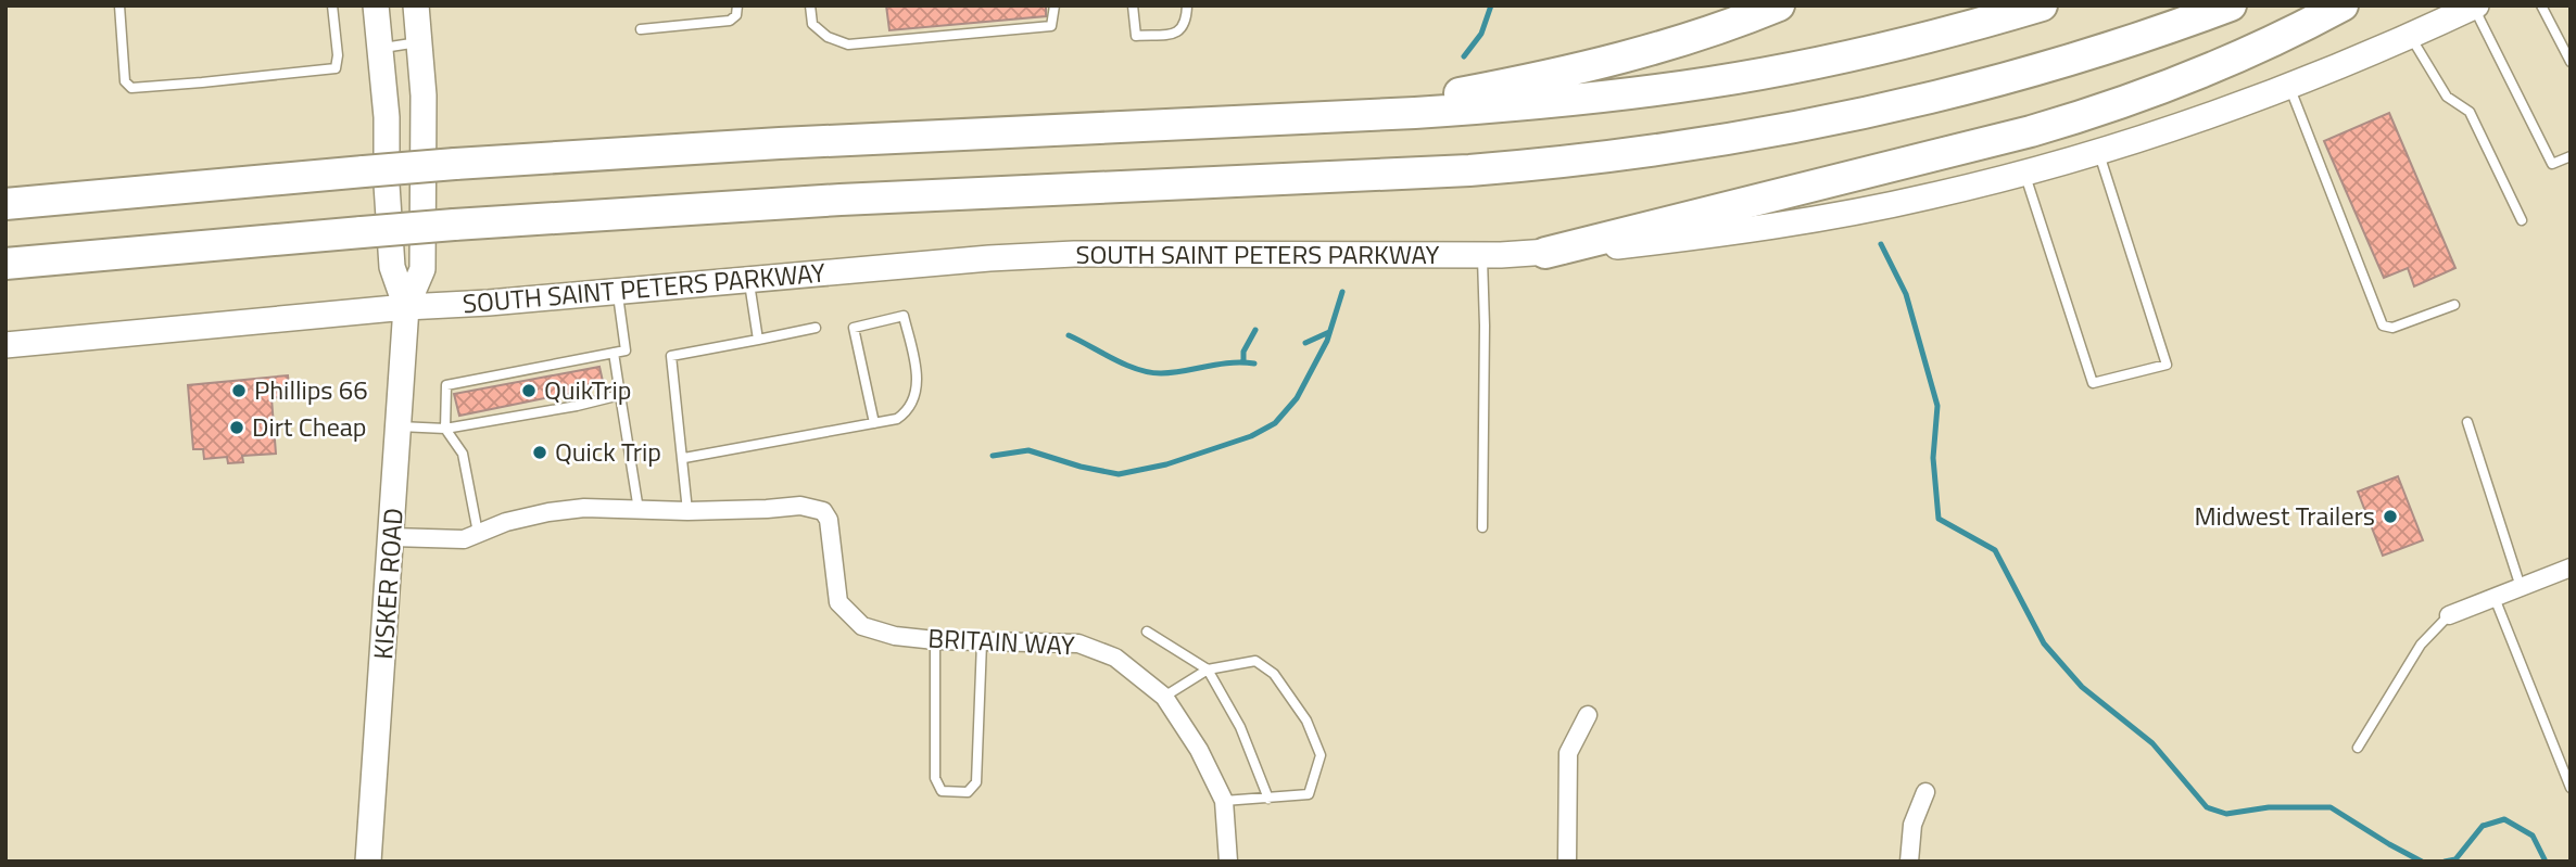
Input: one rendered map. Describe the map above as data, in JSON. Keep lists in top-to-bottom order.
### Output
{
  "streets": {
    "main road": ["SOUTH SAINT PETERS PARKWAY", "KISKER ROAD"],
    "street": ["BRITAIN WAY"]
  },
  "crossings": [
    ["SOUTH SAINT PETERS PARKWAY", "KISKER ROAD"]
  ],
  "places": [
    "Phillips 66",
    "QuikTrip",
    "Dirt Cheap",
    "Quick Trip",
    "Midwest Trailers"
  ]
}
